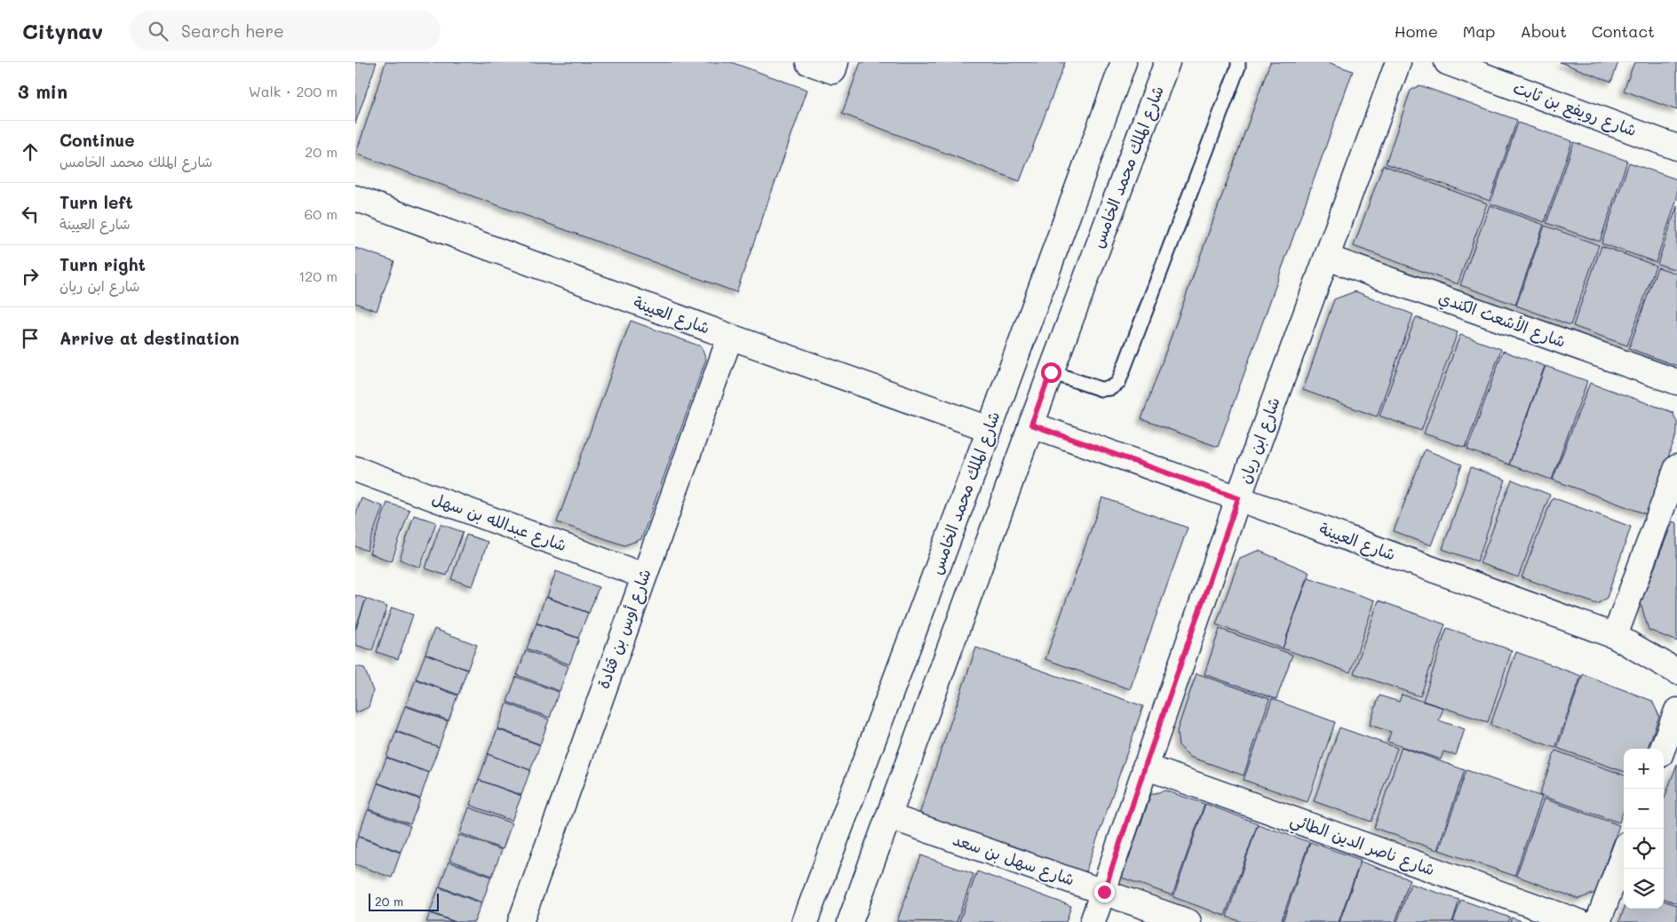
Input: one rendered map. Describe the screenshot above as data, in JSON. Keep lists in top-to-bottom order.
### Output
{
  "streets": {
    "street": [
      "شارع رويفع بن ثابت",
      "شارع الملك محمد الخامس",
      "شارع العيينة",
      "شارع الأشعث الكندي",
      "شارع ابن ريان",
      "شارع عبدالله بن سهل",
      "شارع أوس بن قتادة",
      "شارع ناصر الدين الطائي",
      "شارع سهل بن سعد"
    ]
  },
  "crossings": [
    ["شارع الملك محمد الخامس", "شارع العيينة"],
    ["شارع الملك محمد الخامس", "شارع سهل بن سعد"],
    ["شارع العيينة", "شارع ابن ريان"],
    ["شارع العيينة", "شارع أوس بن قتادة"],
    ["شارع الأشعث الكندي", "شارع ابن ريان"],
    ["شارع ابن ريان", "شارع ناصر الدين الطائي"],
    ["شارع ابن ريان", "شارع سهل بن سعد"],
    ["شارع عبدالله بن سهل", "شارع أوس بن قتادة"]
  ],
  "scale_bar": "20 m",
  "page": {
    "header": "Citynav",
    "search": "Search here",
    "nav": [
      "Home",
      "Map",
      "About",
      "Contact"
    ],
    "heading": ["3 min", "Walk · 200 m"],
    "list": [
      ["Continue", "شارع الملك محمد الخامس", "20 m"],
      ["Turn left", "شارع العيينة", "60 m"],
      ["Turn right", "شارع ابن ريان", "120 m"],
      "Arrive at destination"
    ],
    "map_buttons": ["+", "−"],
    "scale": "20 m"
  }
}
